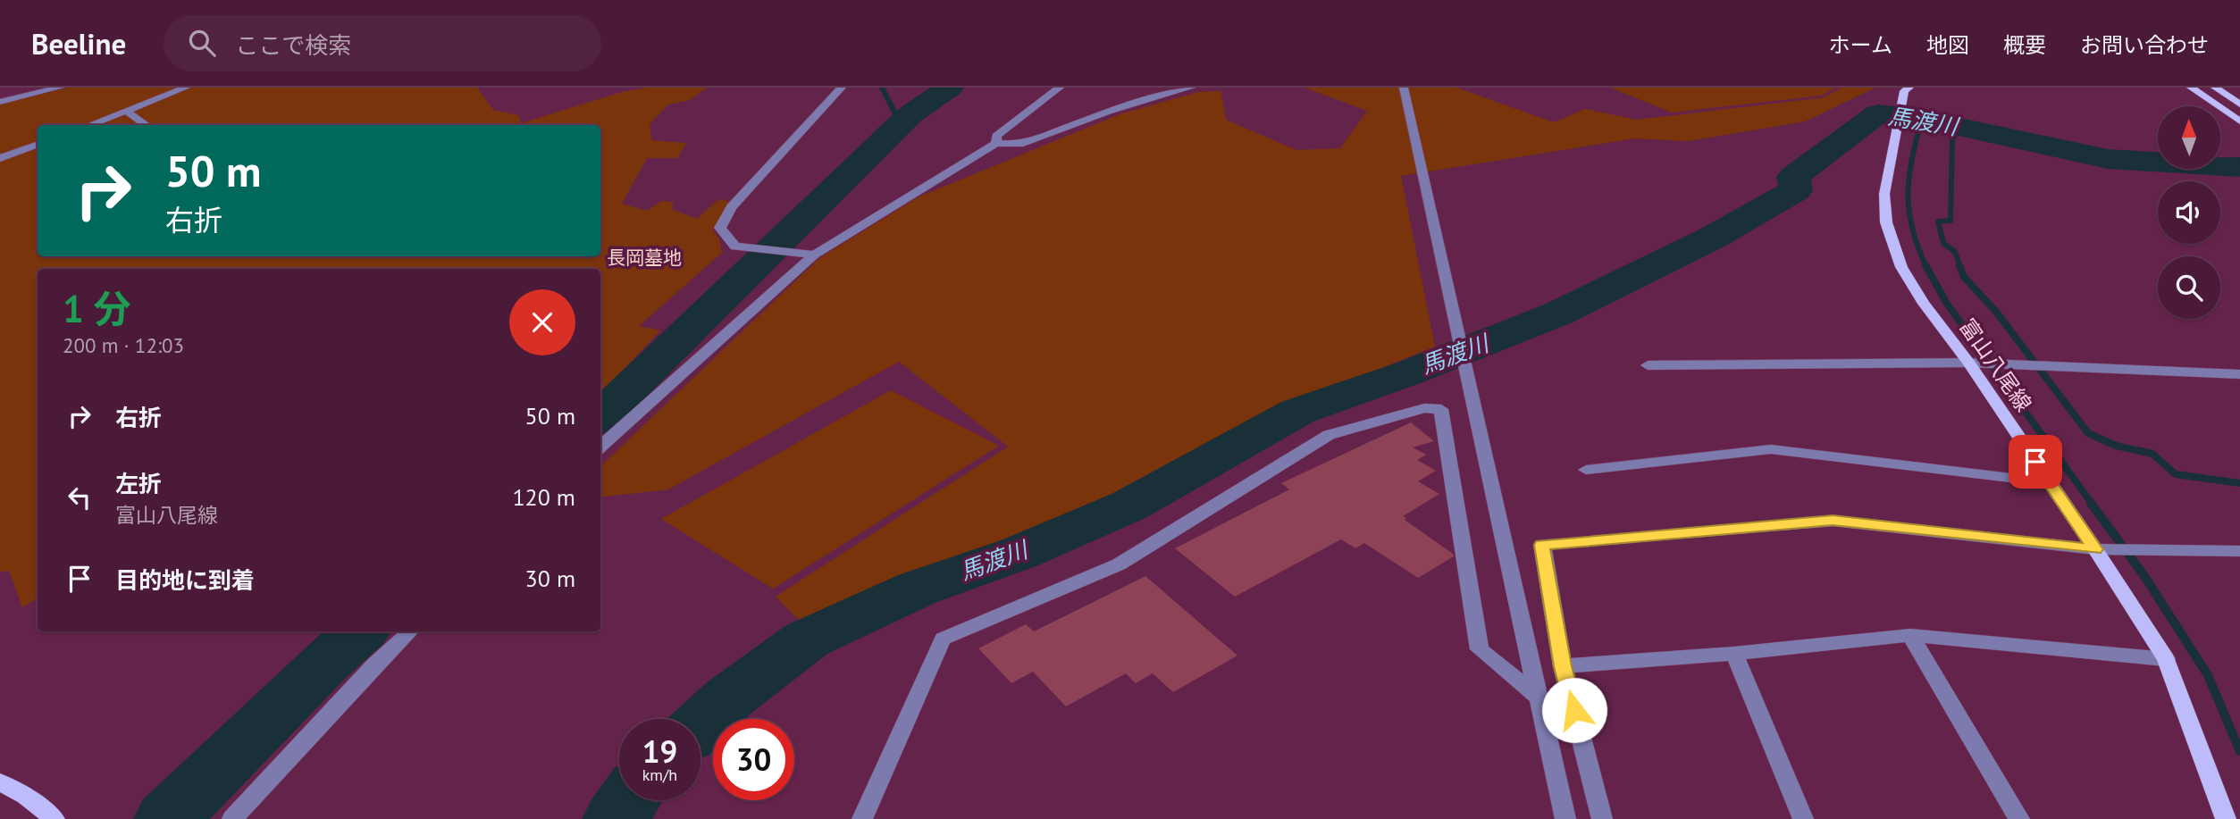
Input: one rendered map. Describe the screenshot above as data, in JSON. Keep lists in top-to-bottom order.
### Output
{
  "streets": {
    "main road": ["富山八尾線"]
  },
  "water": ["馬渡川"],
  "parks": ["長岡墓地"],
  "north": "top",
  "page": {
    "header": "Beeline",
    "search": "ここで検索",
    "nav": [
      "ホーム",
      "地図",
      "概要",
      "お問い合わせ"
    ],
    "turn": ["50 m", "右折"],
    "heading": ["1 分", "200 m · 12:03"],
    "list": [
      {
        "name": "右折",
        "value": "50 m"
      },
      {
        "name": "左折",
        "note": "富山八尾線",
        "value": "120 m"
      },
      {
        "name": "目的地に到着",
        "value": "30 m"
      }
    ],
    "speed": "19 km/h",
    "limit": "30"
  }
}
